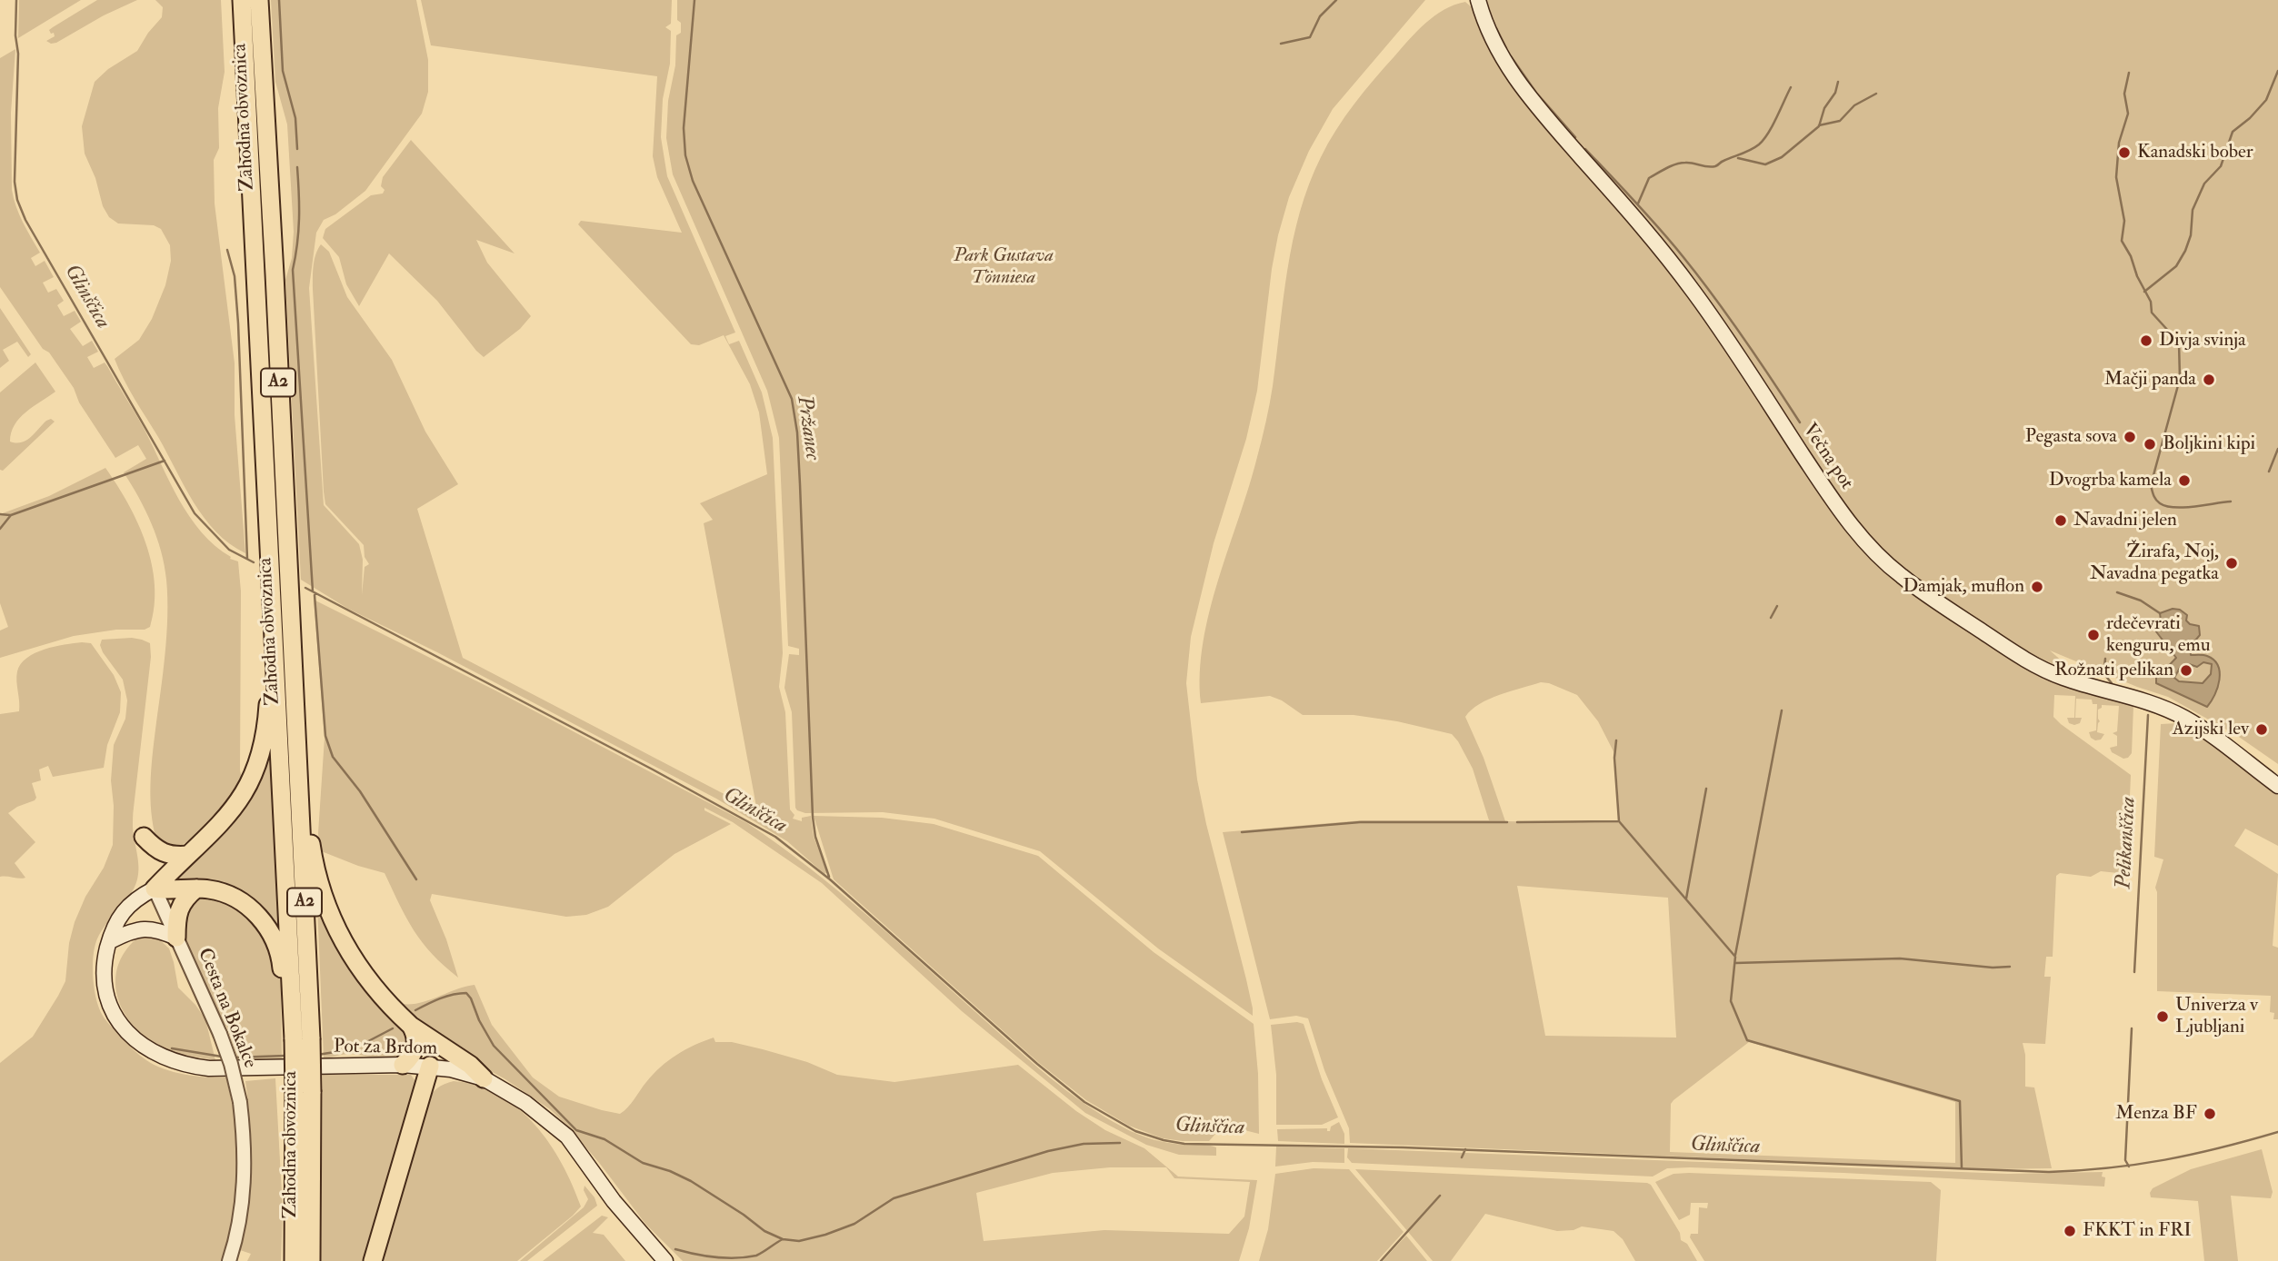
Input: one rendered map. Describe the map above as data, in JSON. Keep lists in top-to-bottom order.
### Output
{
  "streets": {
    "highway": ["Zahodna obvoznica", "A2"],
    "main road": ["Večna pot", "Pot za Brdom"],
    "street": ["Cesta na Bokalce"]
  },
  "water": ["Glinščica", "Pržanec", "Pelikanščica"],
  "parks": ["Park Gustava Tönniesa"],
  "places": [
    "Kanadski bober",
    "Divja svinja",
    "Mačji panda",
    "Pegasta sova",
    "Boljkini kipi",
    "Dvogrba kamela",
    "Navadni jelen",
    "Žirafa, Noj, Navadna pegatka",
    "Damjak, muflon",
    "rdečevrati kenguru, emu",
    "Rožnati pelikan",
    "Azijski lev",
    "Univerza v Ljubljani",
    "Menza BF",
    "FKKT in FRI"
  ]
}
